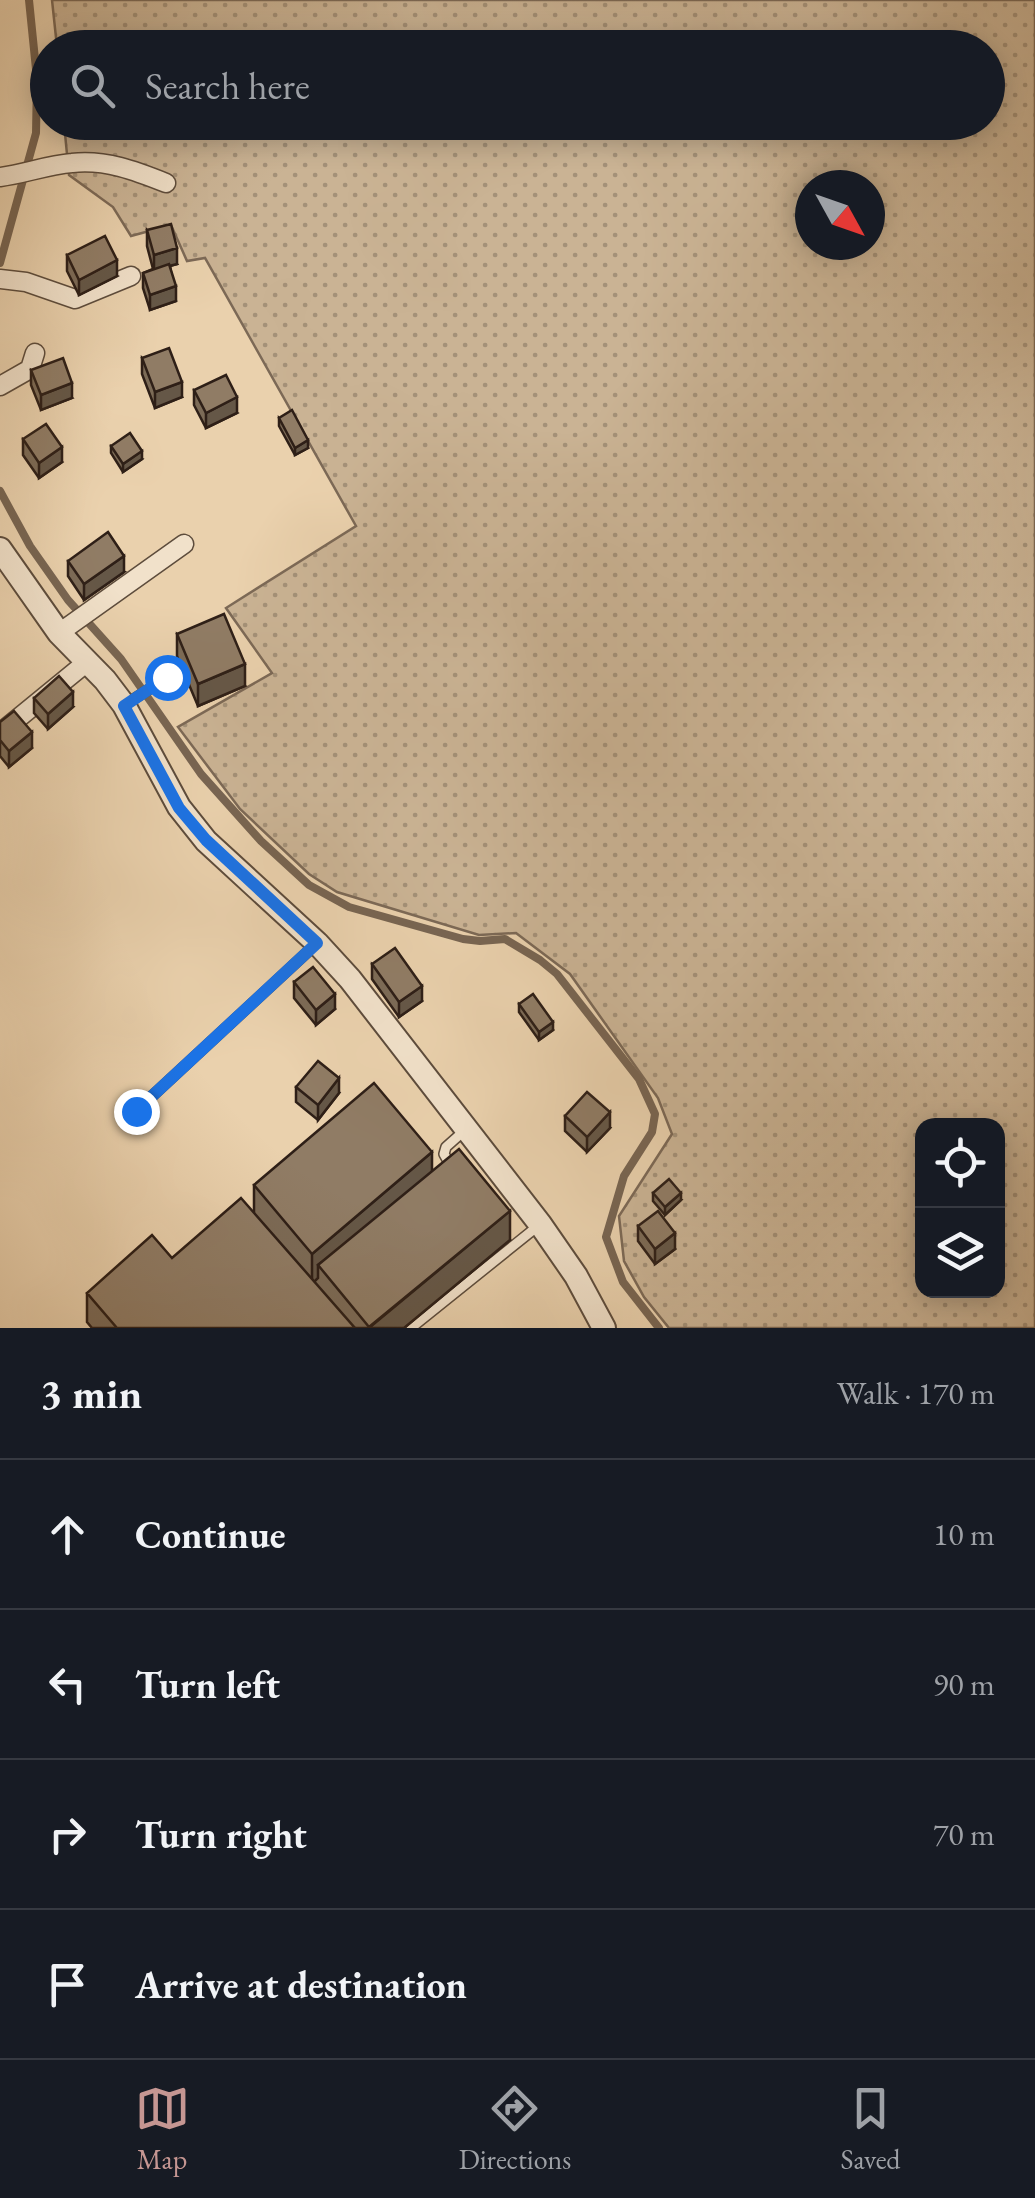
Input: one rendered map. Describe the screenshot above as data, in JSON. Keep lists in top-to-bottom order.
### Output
{
  "north": "bottom right",
  "page": {
    "search": "Search here",
    "heading": ["3 min", "Walk · 170 m"],
    "list": [
      ["Continue", "10 m"],
      ["Turn left", "90 m"],
      ["Turn right", "70 m"],
      "Arrive at destination"
    ],
    "nav": ["Map", "Directions", "Saved"]
  }
}
